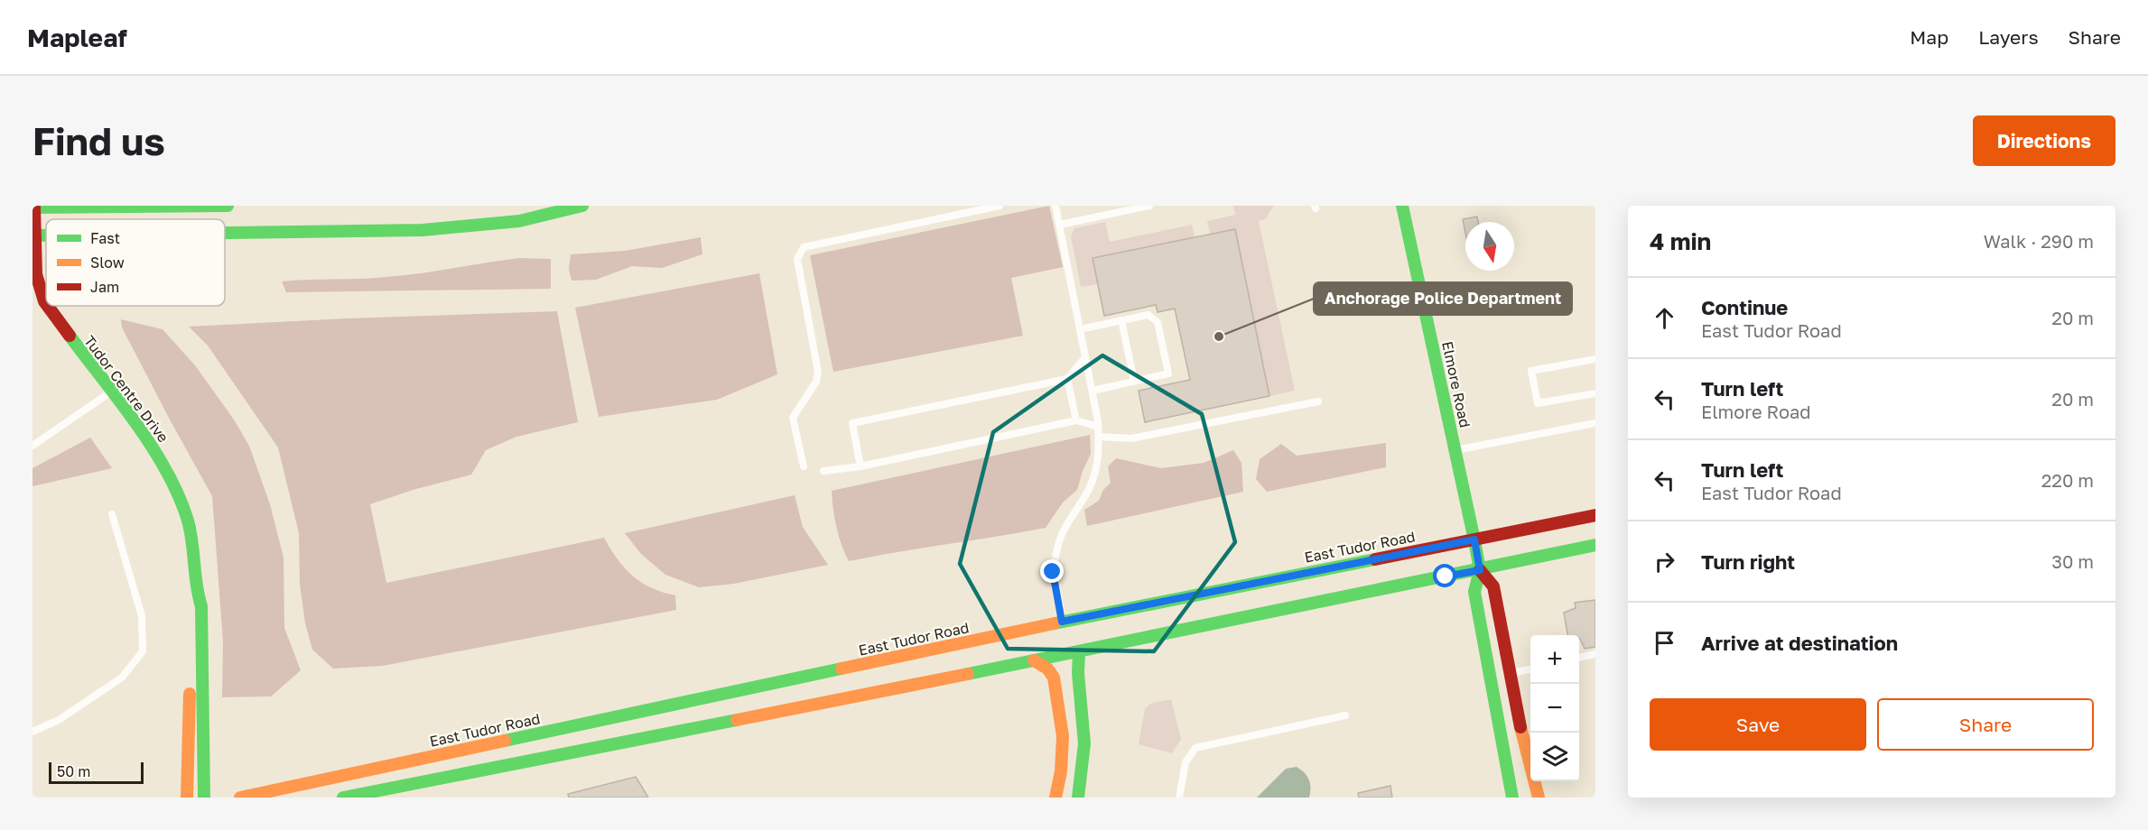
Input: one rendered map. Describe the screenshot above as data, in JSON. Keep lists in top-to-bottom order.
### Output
{
  "streets": {
    "main road": ["Elmore Road", "Tudor Centre Drive", "East Tudor Road"]
  },
  "crossings": [
    ["Elmore Road", "East Tudor Road"]
  ],
  "places": ["Anchorage Police Department"],
  "legend": ["Fast", "Slow", "Jam"],
  "scale_bar": "50 m",
  "north": "bottom",
  "page": {
    "header": "Mapleaf",
    "nav": ["Map", "Layers", "Share"],
    "buttons": [
      "Directions",
      ["Save", "Share"]
    ],
    "title": "Find us",
    "heading": ["4 min", "Walk · 290 m"],
    "list": [
      ["Continue", "East Tudor Road", "20 m"],
      ["Turn left", "Elmore Road", "20 m"],
      ["Turn left", "East Tudor Road", "220 m"],
      ["Turn right", "30 m"],
      "Arrive at destination"
    ],
    "map_buttons": ["+", "−"],
    "scale": "50 m"
  }
}
